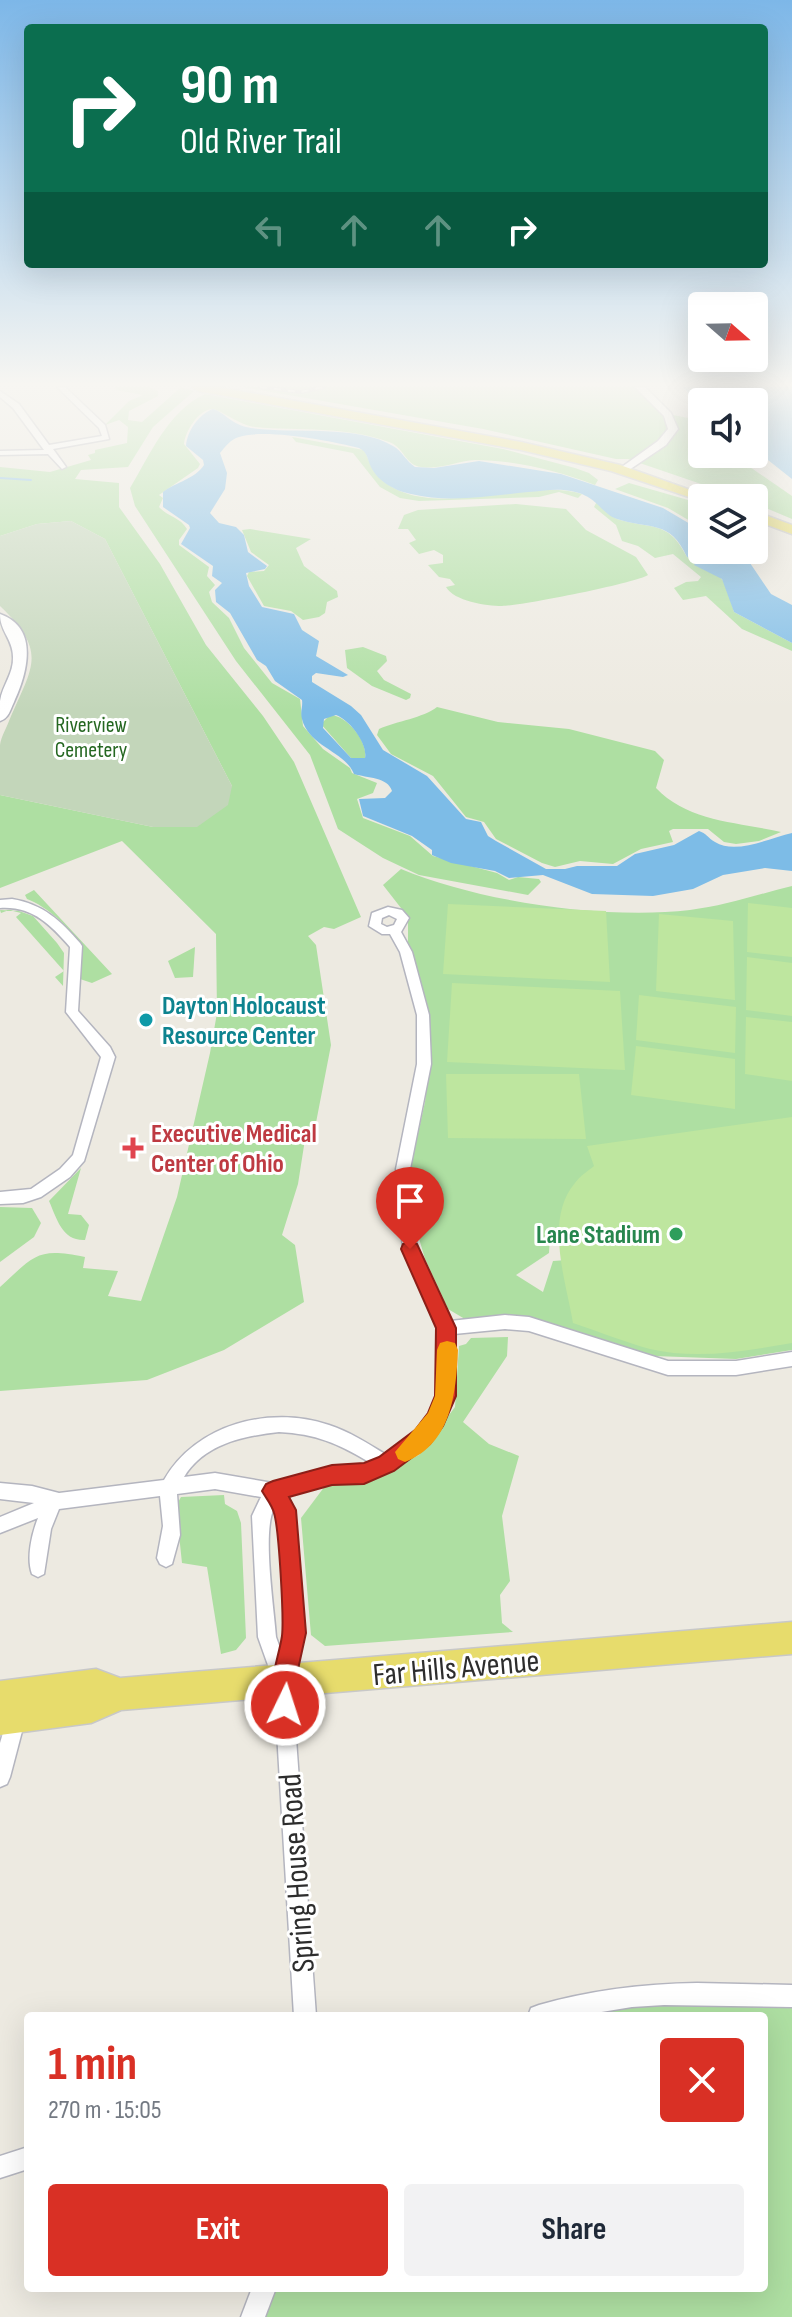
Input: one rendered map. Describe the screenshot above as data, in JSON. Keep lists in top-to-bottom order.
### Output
{
  "streets": {
    "main road": ["Far Hills Avenue"],
    "street": ["Spring House Road"]
  },
  "crossings": [
    ["Far Hills Avenue", "Spring House Road"]
  ],
  "parks": ["Riverview Cemetery"],
  "places": {
    "other": ["Dayton Holocaust Resource Center", "Lane Stadium"],
    "health": ["Executive Medical Center of Ohio"]
  },
  "north": "right",
  "page": {
    "turn": ["90 m", "Old River Trail"],
    "heading": ["1 min", "270 m · 15:05"],
    "buttons": ["Exit", "Share"]
  }
}
